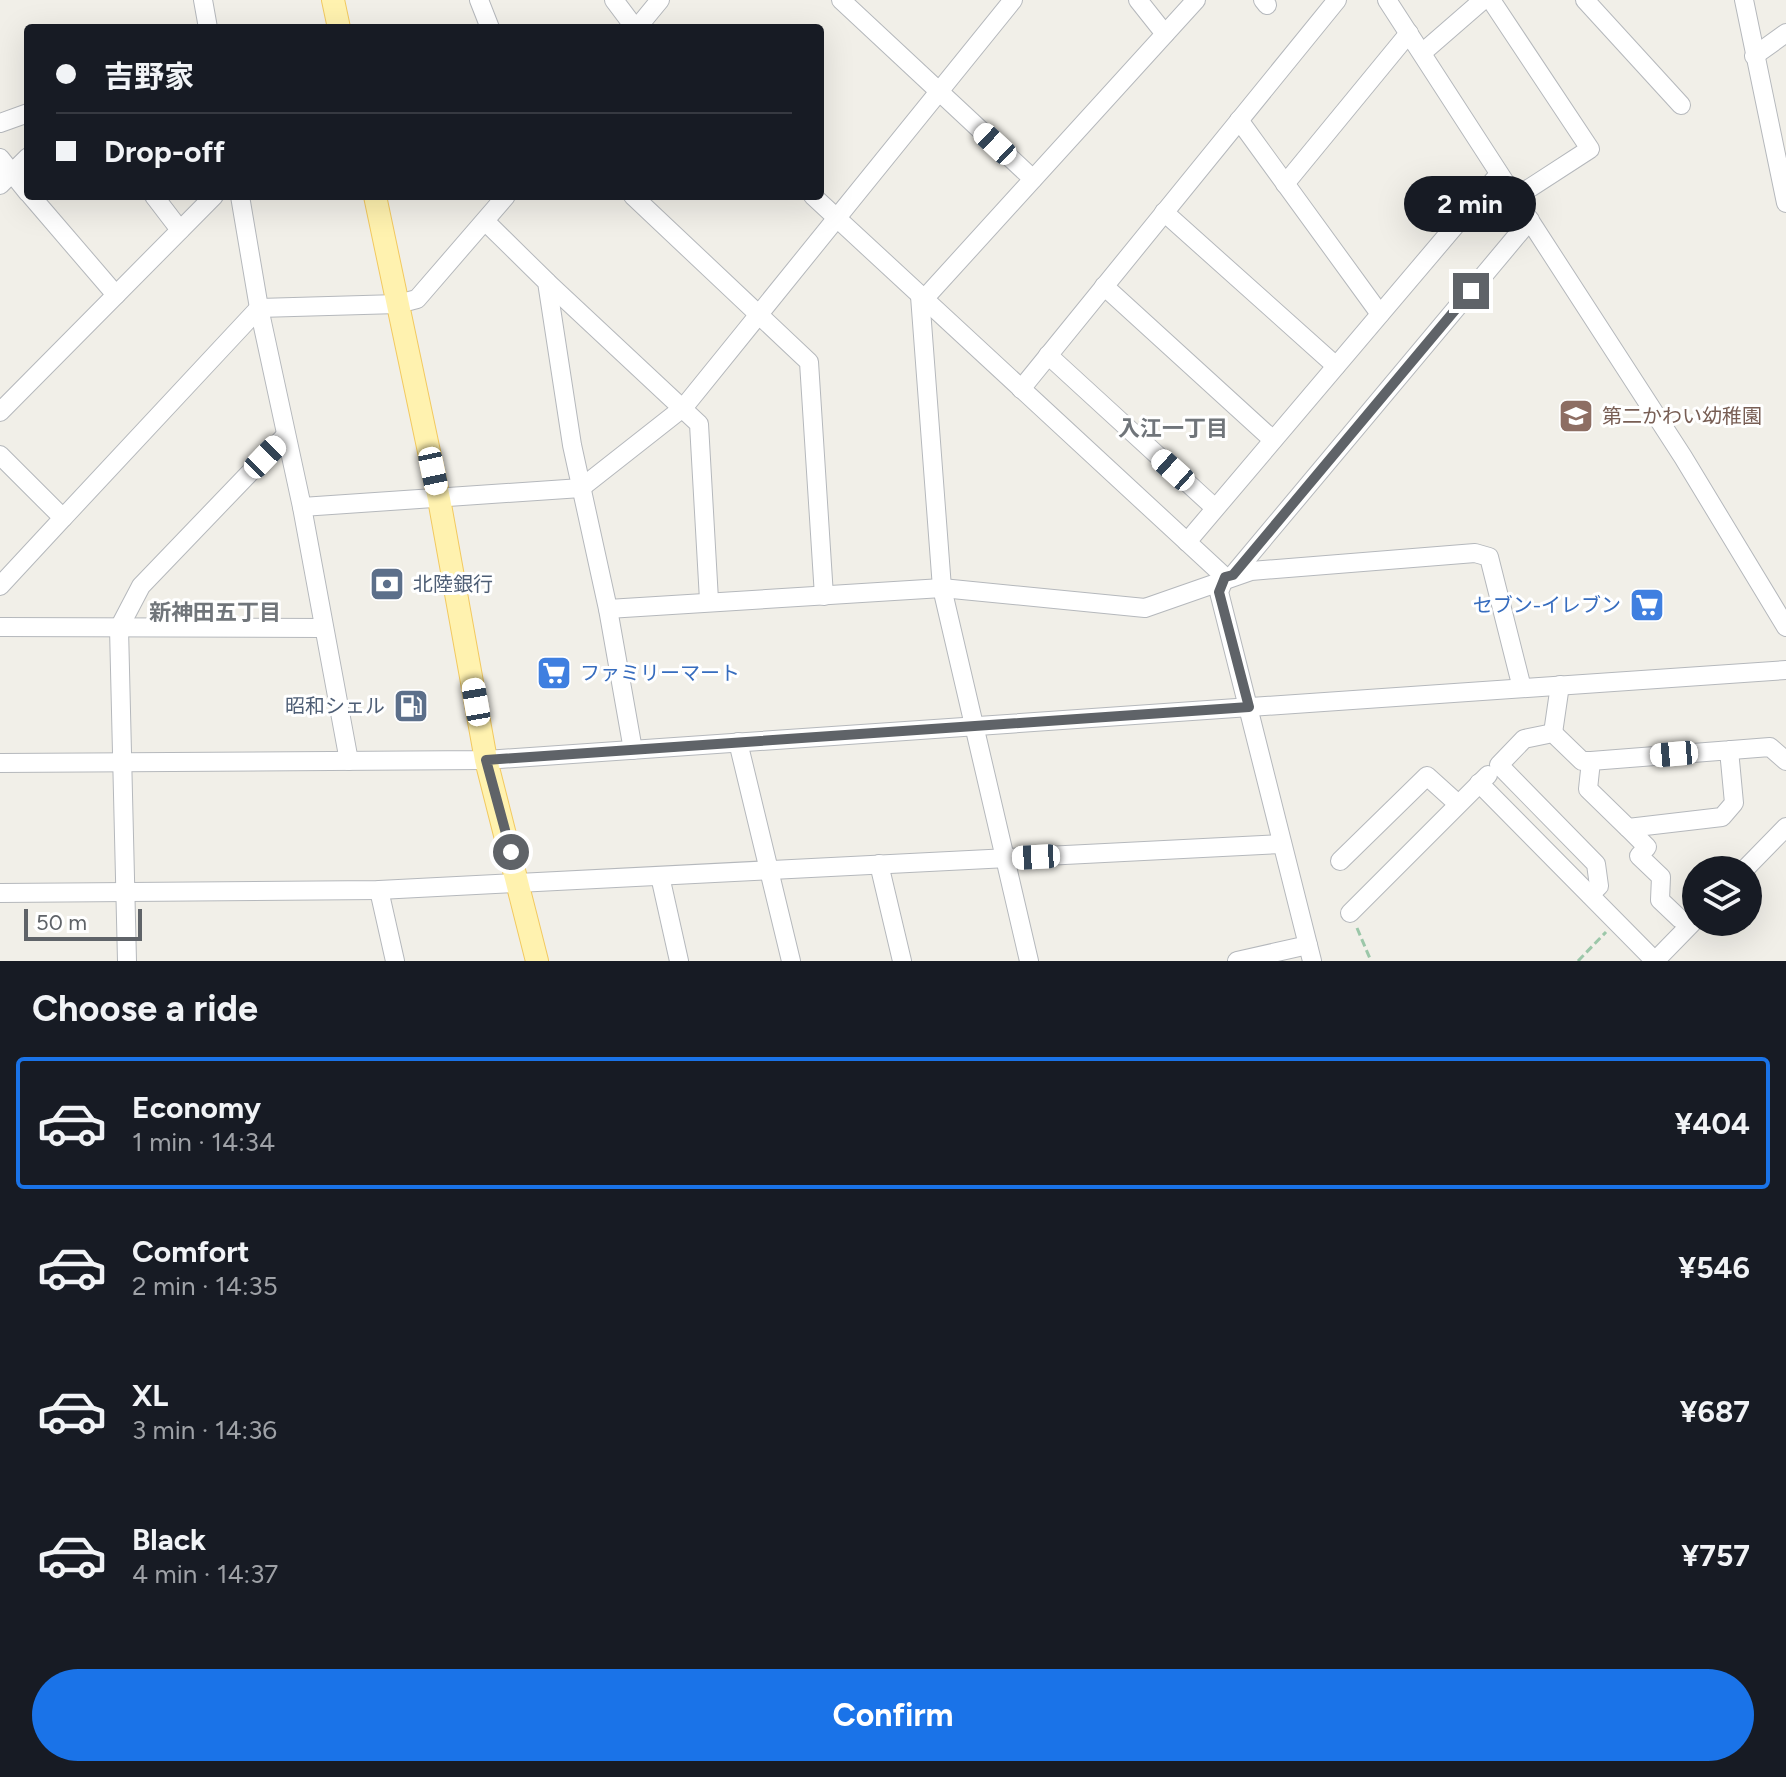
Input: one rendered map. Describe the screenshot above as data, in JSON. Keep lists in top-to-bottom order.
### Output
{
  "districts": ["入江一丁目", "新神田五丁目"],
  "places": {
    "school or university": ["第二かわい幼稚園"],
    "bank": ["北陸銀行"],
    "supermarket": ["セブン-イレブン", "ファミリーマート"],
    "fuel station": ["昭和シェル"]
  },
  "scale_bar": "50 m",
  "page": {
    "banner": ["吉野家", "Drop-off"],
    "bubble": "2 min",
    "scale": "50 m",
    "heading": "Choose a ride",
    "list": [
      {
        "name": "Economy",
        "note": "1 min · 14:34",
        "value": "¥404"
      },
      {
        "name": "Comfort",
        "note": "2 min · 14:35",
        "value": "¥546"
      },
      {
        "name": "XL",
        "note": "3 min · 14:36",
        "value": "¥687"
      },
      {
        "name": "Black",
        "note": "4 min · 14:37",
        "value": "¥757"
      }
    ],
    "buttons": "Confirm"
  }
}
